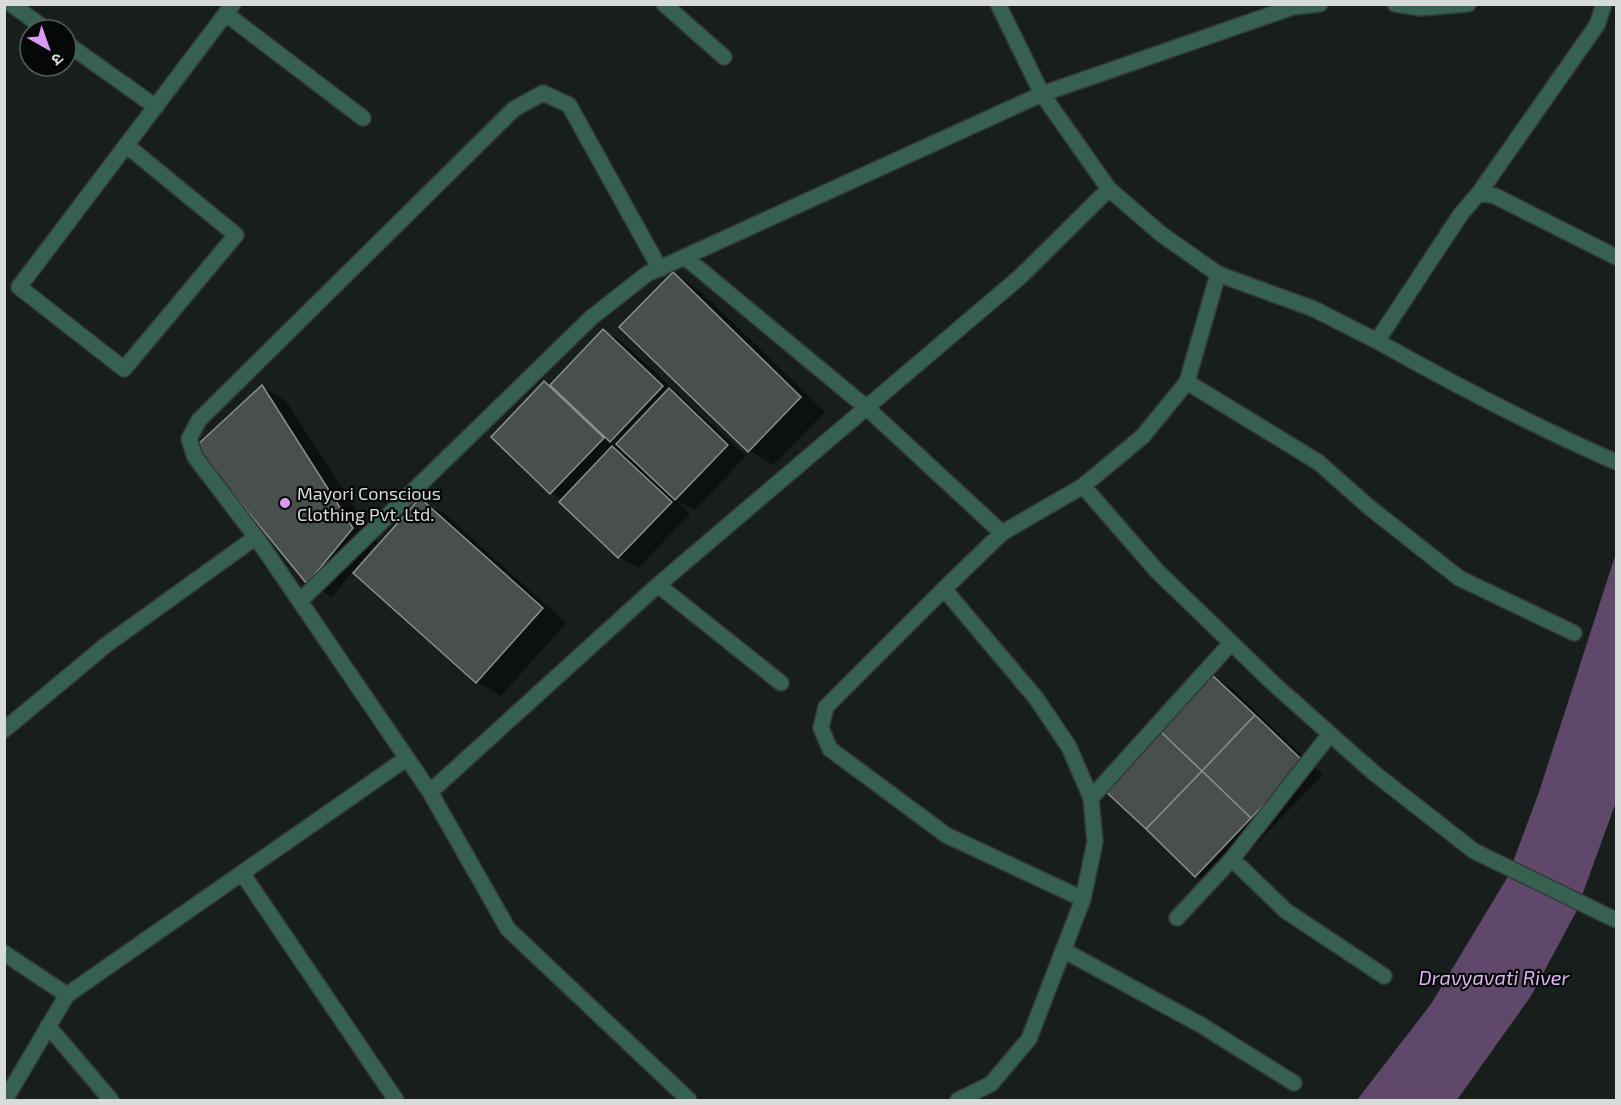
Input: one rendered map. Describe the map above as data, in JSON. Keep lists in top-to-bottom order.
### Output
{
  "water": ["Dravyavati River"],
  "places": ["Mayori Conscious Clothing Pvt. Ltd."],
  "north": "bottom right"
}
